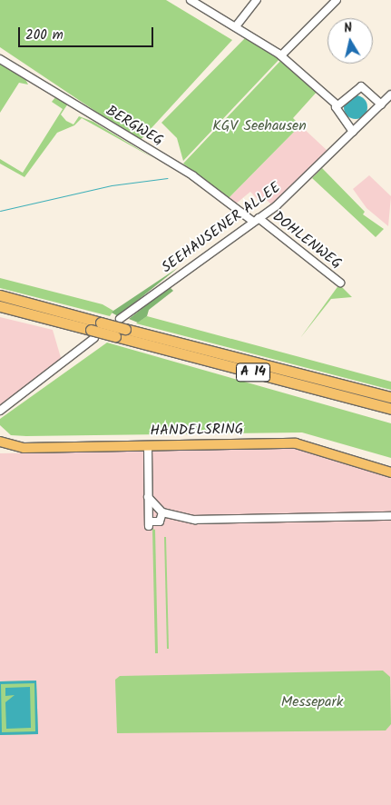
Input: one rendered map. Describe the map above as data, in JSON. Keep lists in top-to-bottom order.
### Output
{
  "streets": {
    "highway": ["A 14"],
    "main road": ["HANDELSRING"],
    "street": ["BERGWEG", "SEEHAUSENER ALLEE", "DOHLENWEG"]
  },
  "crossings": [
    ["BERGWEG", "SEEHAUSENER ALLEE"],
    ["BERGWEG", "DOHLENWEG"],
    ["SEEHAUSENER ALLEE", "DOHLENWEG"]
  ],
  "parks": ["KGV Seehausen", "Messepark"],
  "scale_bar": "200 m",
  "north": "top"
}
